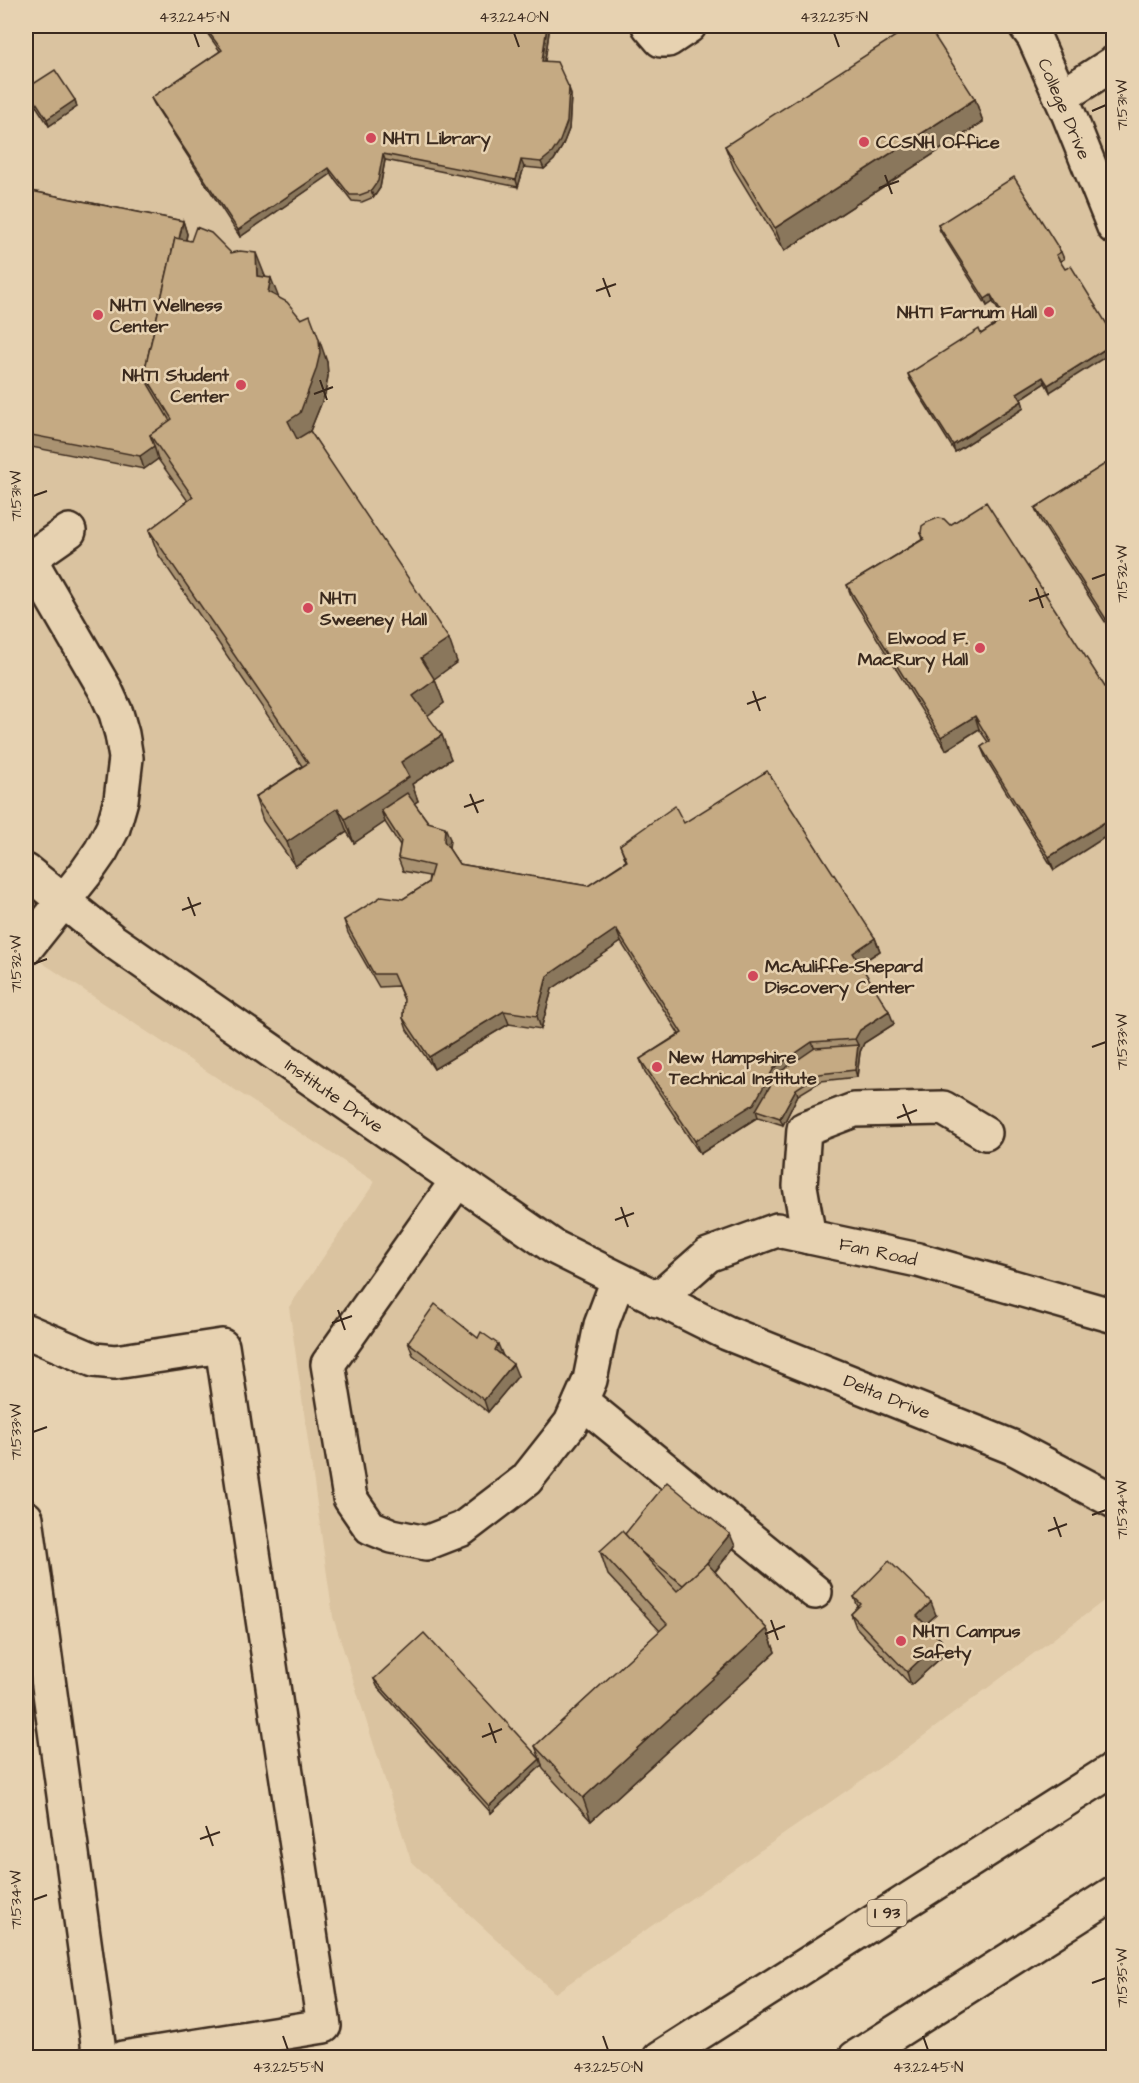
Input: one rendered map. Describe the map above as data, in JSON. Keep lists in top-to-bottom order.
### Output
{
  "streets": {
    "main road": [
      "College Drive",
      "Institute Drive",
      "Fan Road",
      "Delta Drive",
      "I 93"
    ]
  },
  "crossings": [
    ["Institute Drive", "Fan Road"],
    ["Institute Drive", "Delta Drive"],
    ["Fan Road", "Delta Drive"]
  ],
  "places": [
    "NHTI Library",
    "CCSNH Office",
    "NHTI Farnum Hall",
    "NHTI Wellness Center",
    "NHTI Student Center",
    "NHTI Sweeney Hall",
    "Elwood F. MacRury Hall",
    "McAuliffe-Shepard Discovery Center",
    "New Hampshire Technical Institute",
    "NHTI Campus Safety"
  ],
  "coordinates": [
    "43.2245°N",
    "43.2240°N",
    "43.2235°N",
    "71.531°W",
    "71.532°W",
    "71.533°W",
    "71.534°W",
    "71.535°W",
    "43.2255°N",
    "43.2250°N"
  ]
}
